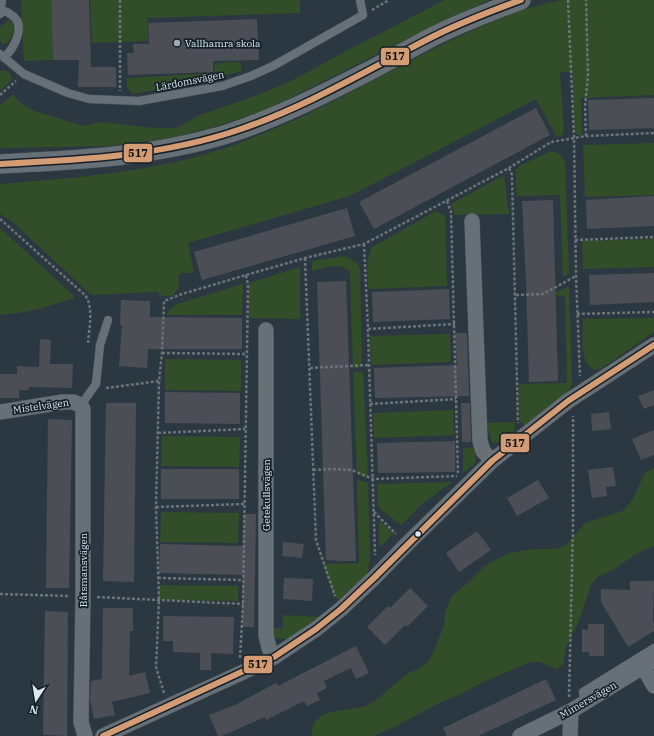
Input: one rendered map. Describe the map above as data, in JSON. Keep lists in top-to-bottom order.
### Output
{
  "streets": {
    "street": [
      "Mistelvägen",
      "Getekullsvägen",
      "Båtsmansvägen",
      "Mimersvägen"
    ],
    "lane": ["Lärdomsvägen"]
  },
  "crossings": [
    ["Mistelvägen", "Båtsmansvägen"]
  ],
  "places": ["Vallhamra skola"],
  "lines": ["transit line 517"],
  "north": "bottom"
}
